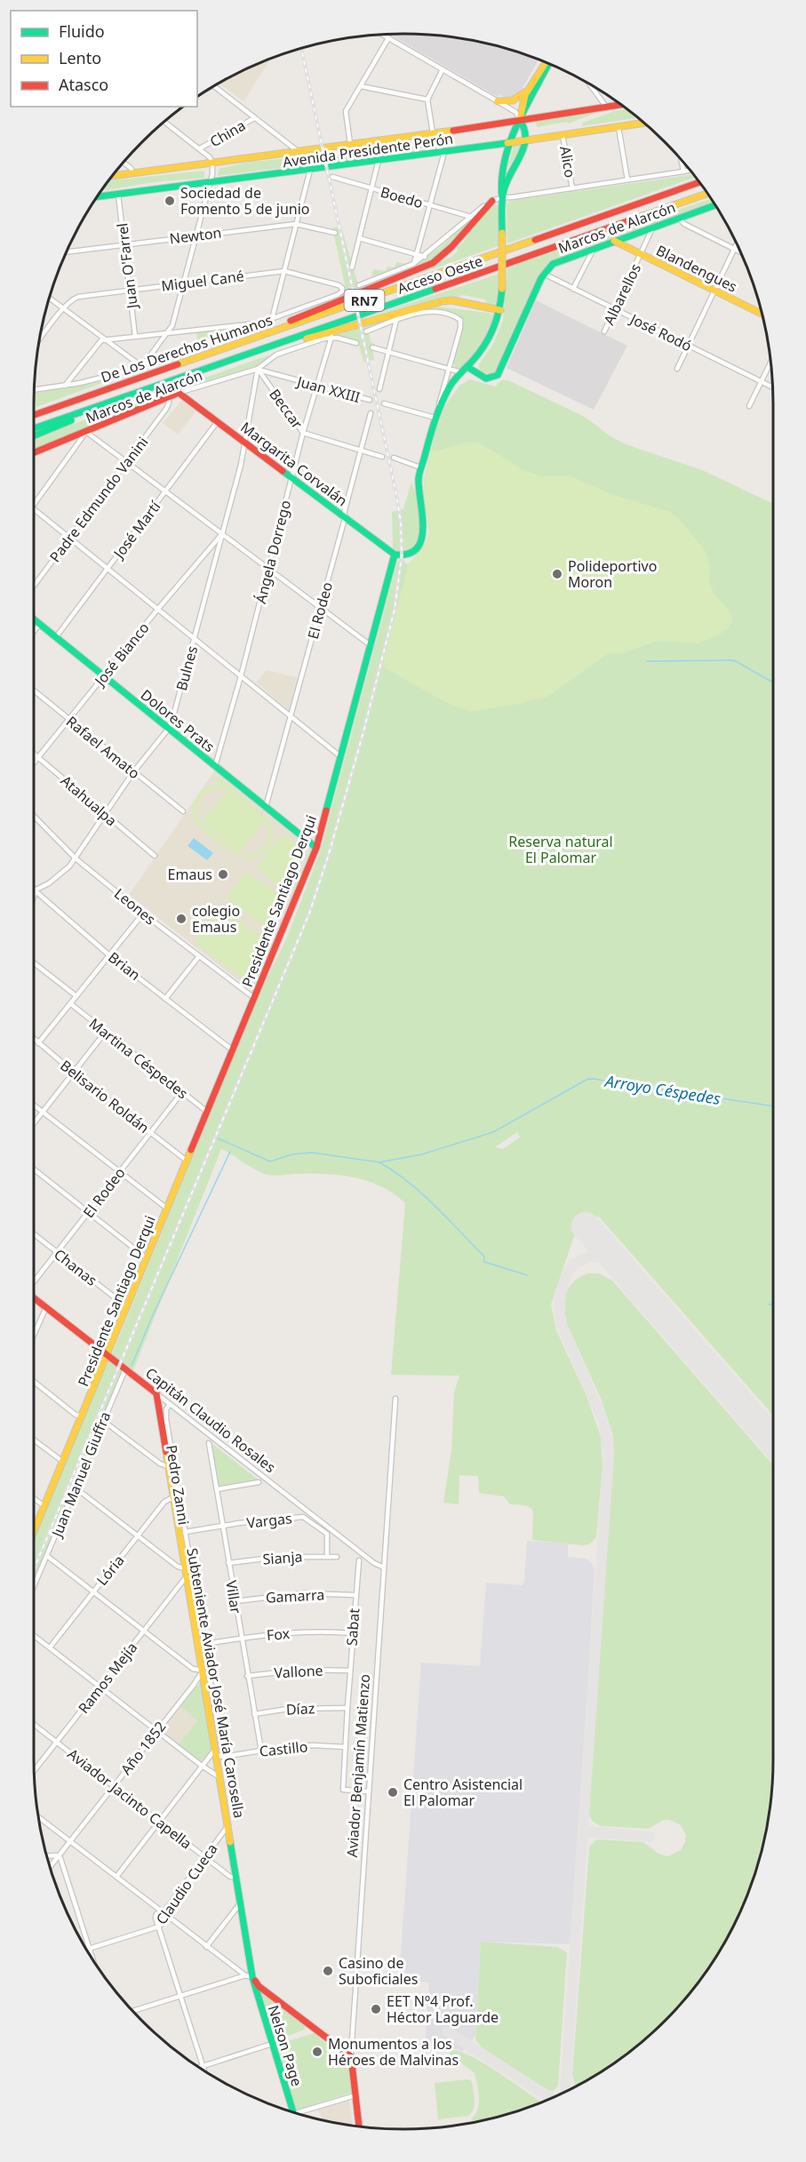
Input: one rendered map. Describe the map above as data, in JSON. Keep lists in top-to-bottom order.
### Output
{
  "streets": {
    "main road": [
      "Avenida Presidente Perón",
      "Marcos de Alarcón",
      "Blandengues",
      "Acceso Oeste",
      "RN7",
      "Margarita Corvalán",
      "Dolores Prats",
      "Presidente Santiago Derqui",
      "Capitán Claudio Rosales",
      "Subteniente Aviador José María Carosella",
      "Aviador Benjamín Matienzo",
      "Nelson Page"
    ],
    "street": [
      "China",
      "Alico",
      "Boedo",
      "Newton",
      "Juan O'Farrel",
      "Miguel Cané",
      "Albarellos",
      "José Rodó",
      "De Los Derechos Humanos",
      "Juan XXIII",
      "Beccar",
      "Padre Edmundo Vanini",
      "José Martí",
      "Ángela Dorrego",
      "El Rodeo",
      "José Bianco",
      "Bulnes",
      "Rafael Amato",
      "Atahualpa",
      "Leones",
      "Brian",
      "Martina Céspedes",
      "Belisario Roldán",
      "Chanas",
      "Juan Manuel Giuffra",
      "Pedro Zanni",
      "Vargas",
      "Sianja",
      "Lória",
      "Gamarra",
      "Villar",
      "Sabat",
      "Fox",
      "Vallone",
      "Ramos Mejía",
      "Díaz",
      "Año 1852",
      "Castillo",
      "Aviador Jacinto Capella",
      "Claudio Cueca"
    ]
  },
  "crossings": [
    ["Avenida Presidente Perón", "Alico"],
    ["Avenida Presidente Perón", "Juan O'Farrel"],
    ["Marcos de Alarcón", "Blandengues"],
    ["Marcos de Alarcón", "Albarellos"],
    ["Marcos de Alarcón", "José Rodó"],
    ["Marcos de Alarcón", "Juan XXIII"],
    ["Marcos de Alarcón", "Beccar"],
    ["Marcos de Alarcón", "Margarita Corvalán"],
    ["Marcos de Alarcón", "Padre Edmundo Vanini"],
    ["Marcos de Alarcón", "Ángela Dorrego"],
    ["Marcos de Alarcón", "Bulnes"],
    ["Newton", "Juan O'Farrel"],
    ["Juan O'Farrel", "Miguel Cané"],
    ["Blandengues", "Albarellos"],
    ["Miguel Cané", "De Los Derechos Humanos"],
    ["Albarellos", "José Rodó"],
    ["Juan XXIII", "Beccar"],
    ["Juan XXIII", "Ángela Dorrego"],
    ["Juan XXIII", "Bulnes"],
    ["Beccar", "Ángela Dorrego"],
    ["Beccar", "El Rodeo"],
    ["Beccar", "Bulnes"],
    ["Margarita Corvalán", "José Martí"],
    ["Margarita Corvalán", "Ángela Dorrego"],
    ["Margarita Corvalán", "El Rodeo"],
    ["Margarita Corvalán", "Bulnes"],
    ["Margarita Corvalán", "Presidente Santiago Derqui"],
    ["José Martí", "Dolores Prats"],
    ["Ángela Dorrego", "Dolores Prats"],
    ["El Rodeo", "Dolores Prats"],
    ["El Rodeo", "Martina Céspedes"],
    ["El Rodeo", "Belisario Roldán"],
    ["El Rodeo", "Chanas"],
    ["José Bianco", "Bulnes"],
    ["José Bianco", "Dolores Prats"],
    ["José Bianco", "Rafael Amato"],
    ["José Bianco", "Atahualpa"],
    ["Bulnes", "Dolores Prats"],
    ["Bulnes", "Rafael Amato"],
    ["Bulnes", "Atahualpa"],
    ["Bulnes", "Leones"],
    ["Bulnes", "Brian"],
    ["Dolores Prats", "Presidente Santiago Derqui"],
    ["Presidente Santiago Derqui", "Leones"],
    ["Presidente Santiago Derqui", "Brian"],
    ["Presidente Santiago Derqui", "Martina Céspedes"],
    ["Presidente Santiago Derqui", "Belisario Roldán"],
    ["Presidente Santiago Derqui", "Chanas"],
    ["Presidente Santiago Derqui", "Capitán Claudio Rosales"],
    ["Capitán Claudio Rosales", "Juan Manuel Giuffra"],
    ["Capitán Claudio Rosales", "Pedro Zanni"],
    ["Capitán Claudio Rosales", "Subteniente Aviador José María Carosella"],
    ["Capitán Claudio Rosales", "Aviador Benjamín Matienzo"],
    ["Pedro Zanni", "Vargas"],
    ["Pedro Zanni", "Fox"],
    ["Pedro Zanni", "Subteniente Aviador José María Carosella"],
    ["Pedro Zanni", "Castillo"],
    ["Vargas", "Sianja"],
    ["Vargas", "Villar"],
    ["Sianja", "Villar"],
    ["Lória", "Subteniente Aviador José María Carosella"],
    ["Gamarra", "Villar"],
    ["Gamarra", "Sabat"],
    ["Villar", "Fox"],
    ["Villar", "Vallone"],
    ["Villar", "Díaz"],
    ["Villar", "Castillo"],
    ["Sabat", "Fox"],
    ["Sabat", "Vallone"],
    ["Sabat", "Díaz"],
    ["Sabat", "Castillo"],
    ["Sabat", "Aviador Benjamín Matienzo"],
    ["Ramos Mejía", "Subteniente Aviador José María Carosella"],
    ["Ramos Mejía", "Aviador Jacinto Capella"],
    ["Subteniente Aviador José María Carosella", "Año 1852"],
    ["Subteniente Aviador José María Carosella", "Castillo"],
    ["Subteniente Aviador José María Carosella", "Aviador Jacinto Capella"],
    ["Subteniente Aviador José María Carosella", "Claudio Cueca"],
    ["Subteniente Aviador José María Carosella", "Nelson Page"],
    ["Año 1852", "Aviador Jacinto Capella"],
    ["Aviador Jacinto Capella", "Claudio Cueca"]
  ],
  "water": ["Arroyo Céspedes"],
  "parks": ["Reserva natural El Palomar"],
  "places": [
    "Sociedad de Fomento 5 de junio",
    "Polideportivo Moron",
    "Emaus",
    "colegio Emaus",
    "Centro Asistencial El Palomar",
    "Casino de Suboficiales",
    "EET Nº4 Prof. Héctor Laguarde",
    "Monumentos a los Héroes de Malvinas"
  ],
  "legend": ["Fluido", "Lento", "Atasco"]
}
